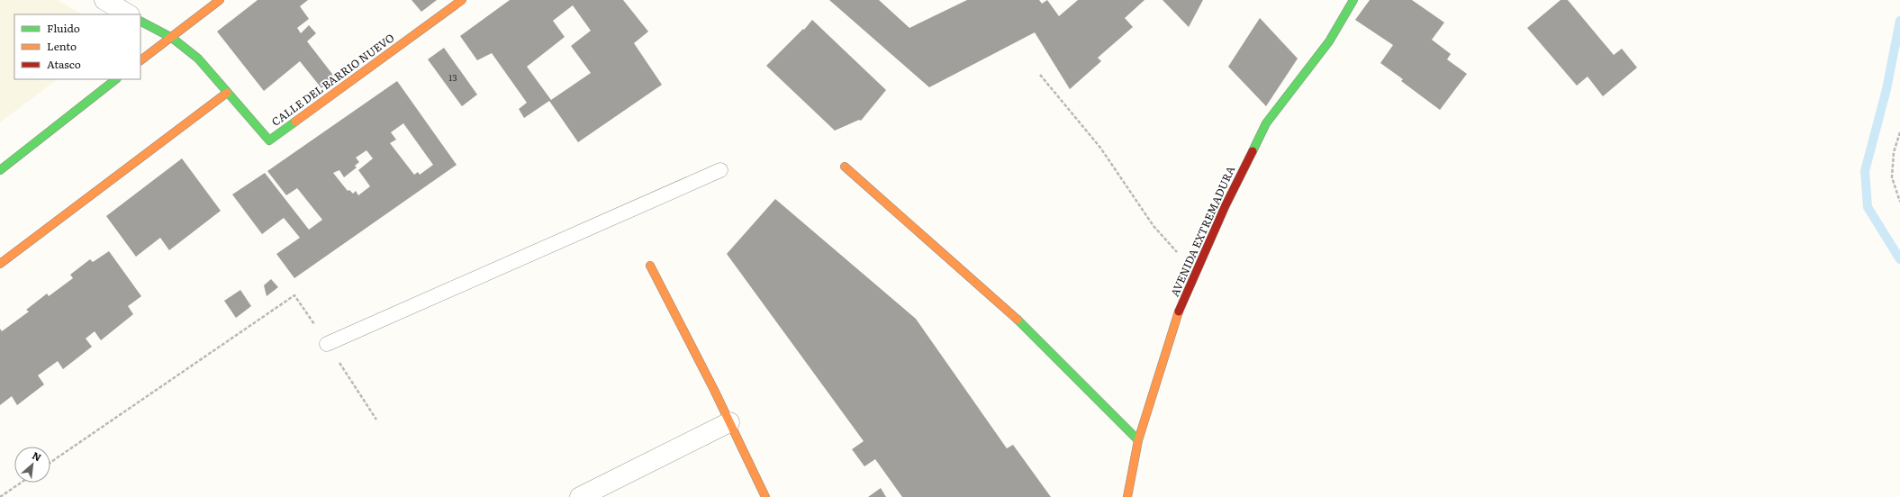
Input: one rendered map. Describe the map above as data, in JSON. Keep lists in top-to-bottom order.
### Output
{
  "streets": {
    "street": ["CALLE DEL BARRIO NUEVO", "AVENIDA EXTREMADURA"]
  },
  "house_numbers": ["13"],
  "legend": ["Fluido", "Lento", "Atasco"],
  "north": "top right"
}
